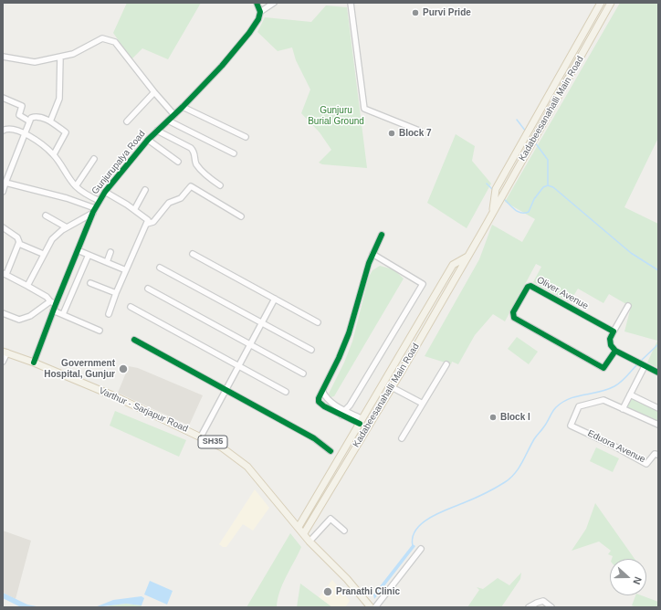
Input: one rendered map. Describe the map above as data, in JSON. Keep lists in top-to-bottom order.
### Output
{
  "streets": {
    "main road": ["Kadabeesanahalli Main Road", "Varthur - Sarjapur Road", "SH35"],
    "street": ["Gunjurupalya Road", "Oliver Avenue", "Eduora Avenue"]
  },
  "crossings": [
    ["Kadabeesanahalli Main Road", "Varthur - Sarjapur Road"],
    ["Gunjurupalya Road", "Varthur - Sarjapur Road"]
  ],
  "parks": ["Gunjuru Burial Ground"],
  "places": [
    "Purvi Pride",
    "Block 7",
    "Government Hospital, Gunjur",
    "Block I",
    "Pranathi Clinic"
  ],
  "north": "right"
}
